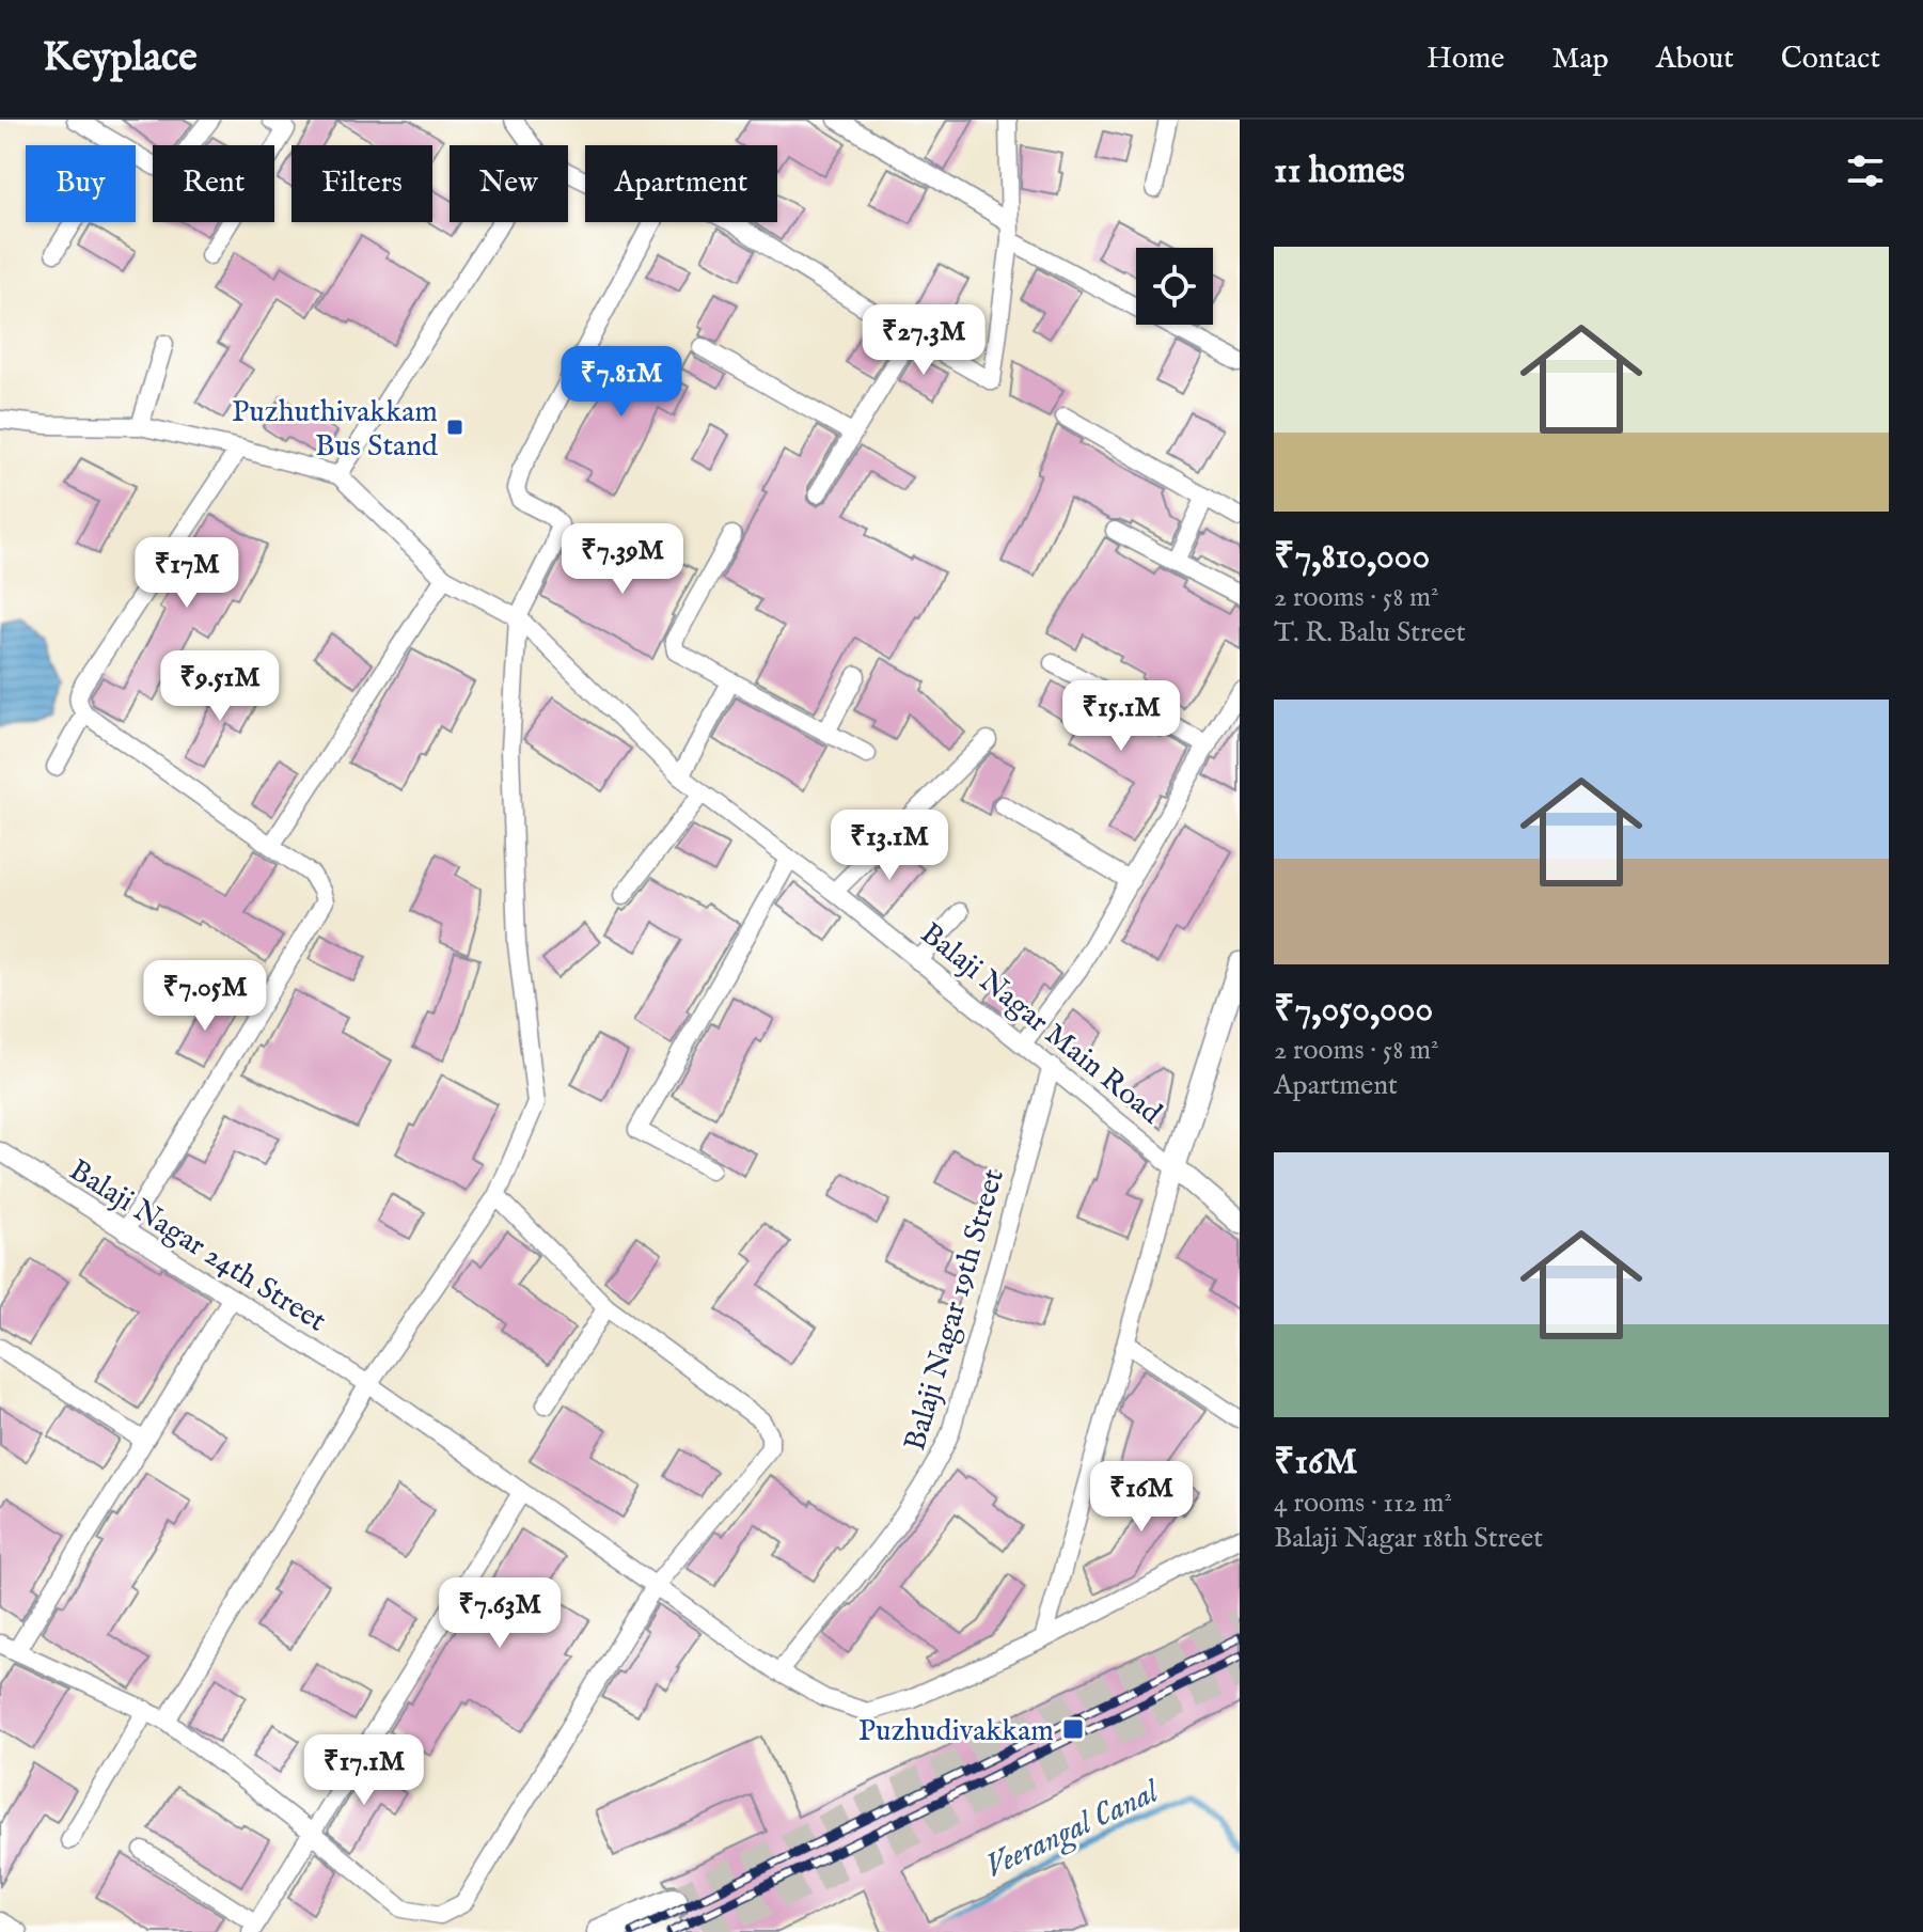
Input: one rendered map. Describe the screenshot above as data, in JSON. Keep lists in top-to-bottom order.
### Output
{
  "streets": {
    "street": ["Balaji Nagar Main Road", "Balaji Nagar 24th Street", "Balaji Nagar 19th Street"]
  },
  "crossings": [
    ["Balaji Nagar Main Road", "Balaji Nagar 19th Street"],
    ["Balaji Nagar 24th Street", "Balaji Nagar 19th Street"]
  ],
  "water": ["Veerangal Canal"],
  "places": {
    "transit": ["Puzhuthivakkam Bus Stand", "Puzhudivakkam"]
  },
  "page": {
    "header": "Keyplace",
    "nav": [
      "Home",
      "Map",
      "About",
      "Contact"
    ],
    "heading": "11 homes",
    "chip": [
      "Buy",
      "Rent",
      "Filters",
      "New",
      "Apartment"
    ],
    "list": [
      {
        "name": "₹7,810,000",
        "note": "2 rooms · 58 m² · T. R. Balu Street"
      },
      {
        "name": "₹7,050,000",
        "note": "2 rooms · 58 m² · Apartment"
      },
      {
        "name": "₹16M",
        "note": "4 rooms · 112 m² · Balaji Nagar 18th Street"
      }
    ],
    "price": [
      "₹27.3M",
      "₹7.81M",
      "₹7.39M",
      "₹17M",
      "₹9.51M",
      "₹15.1M",
      "₹13.1M",
      "₹7.05M",
      "₹16M",
      "₹7.63M",
      "₹17.1M"
    ]
  }
}
